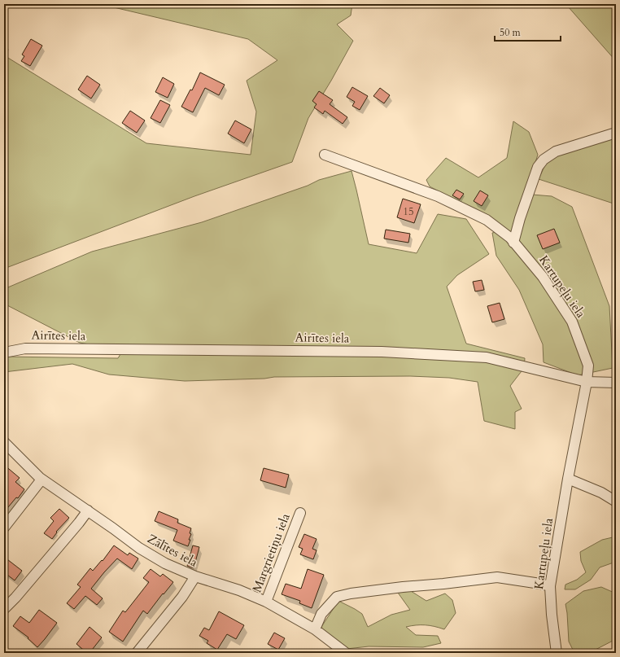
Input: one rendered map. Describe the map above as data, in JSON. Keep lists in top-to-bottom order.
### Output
{
  "streets": {
    "street": [
      "Kartupeļu iela",
      "Airītes iela",
      "Zālītes iela",
      "Margrietiņu iela"
    ]
  },
  "crossings": [
    ["Kartupeļu iela", "Airītes iela"],
    ["Zālītes iela", "Margrietiņu iela"]
  ],
  "house_numbers": ["15"],
  "scale_bar": "50 m"
}
